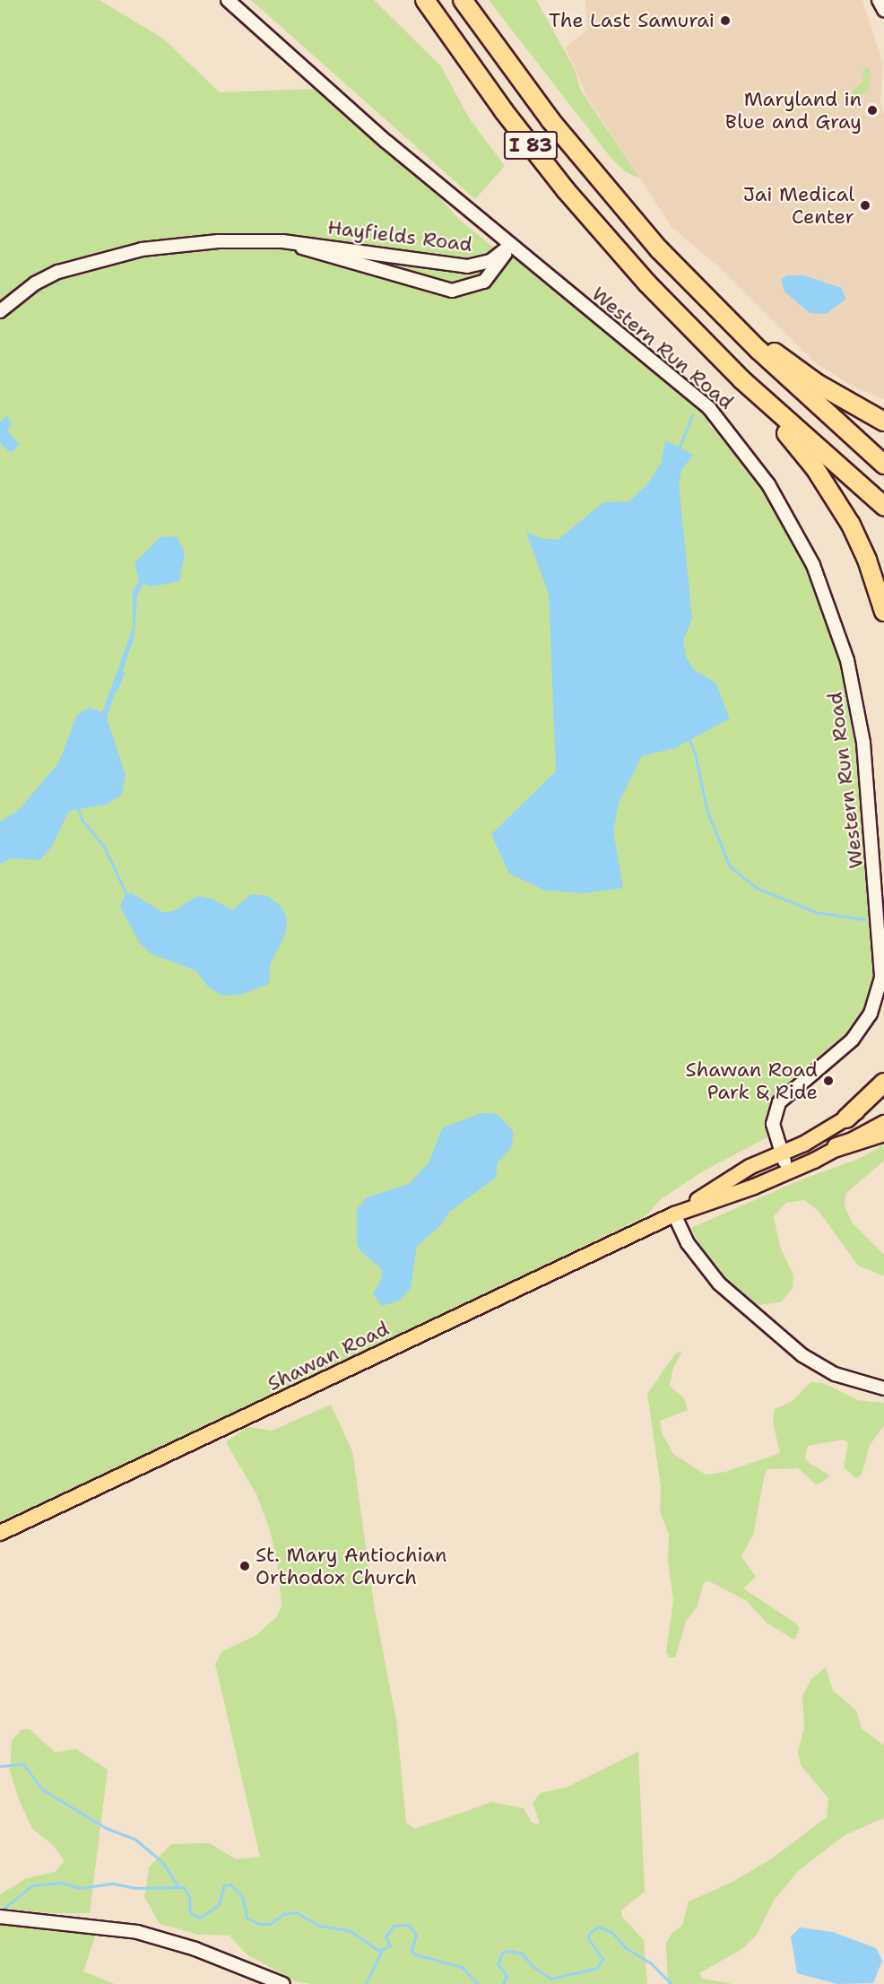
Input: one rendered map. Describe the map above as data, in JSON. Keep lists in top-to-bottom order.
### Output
{
  "streets": {
    "highway": ["I 83"],
    "main road": ["Shawan Road"],
    "street": ["Hayfields Road", "Western Run Road"]
  },
  "crossings": [
    ["Hayfields Road", "Western Run Road"],
    ["Western Run Road", "Shawan Road"]
  ],
  "places": [
    "The Last Samurai",
    "Maryland in Blue and Gray",
    "Jai Medical Center",
    "Shawan Road Park & Ride",
    "St. Mary Antiochian Orthodox Church"
  ]
}
